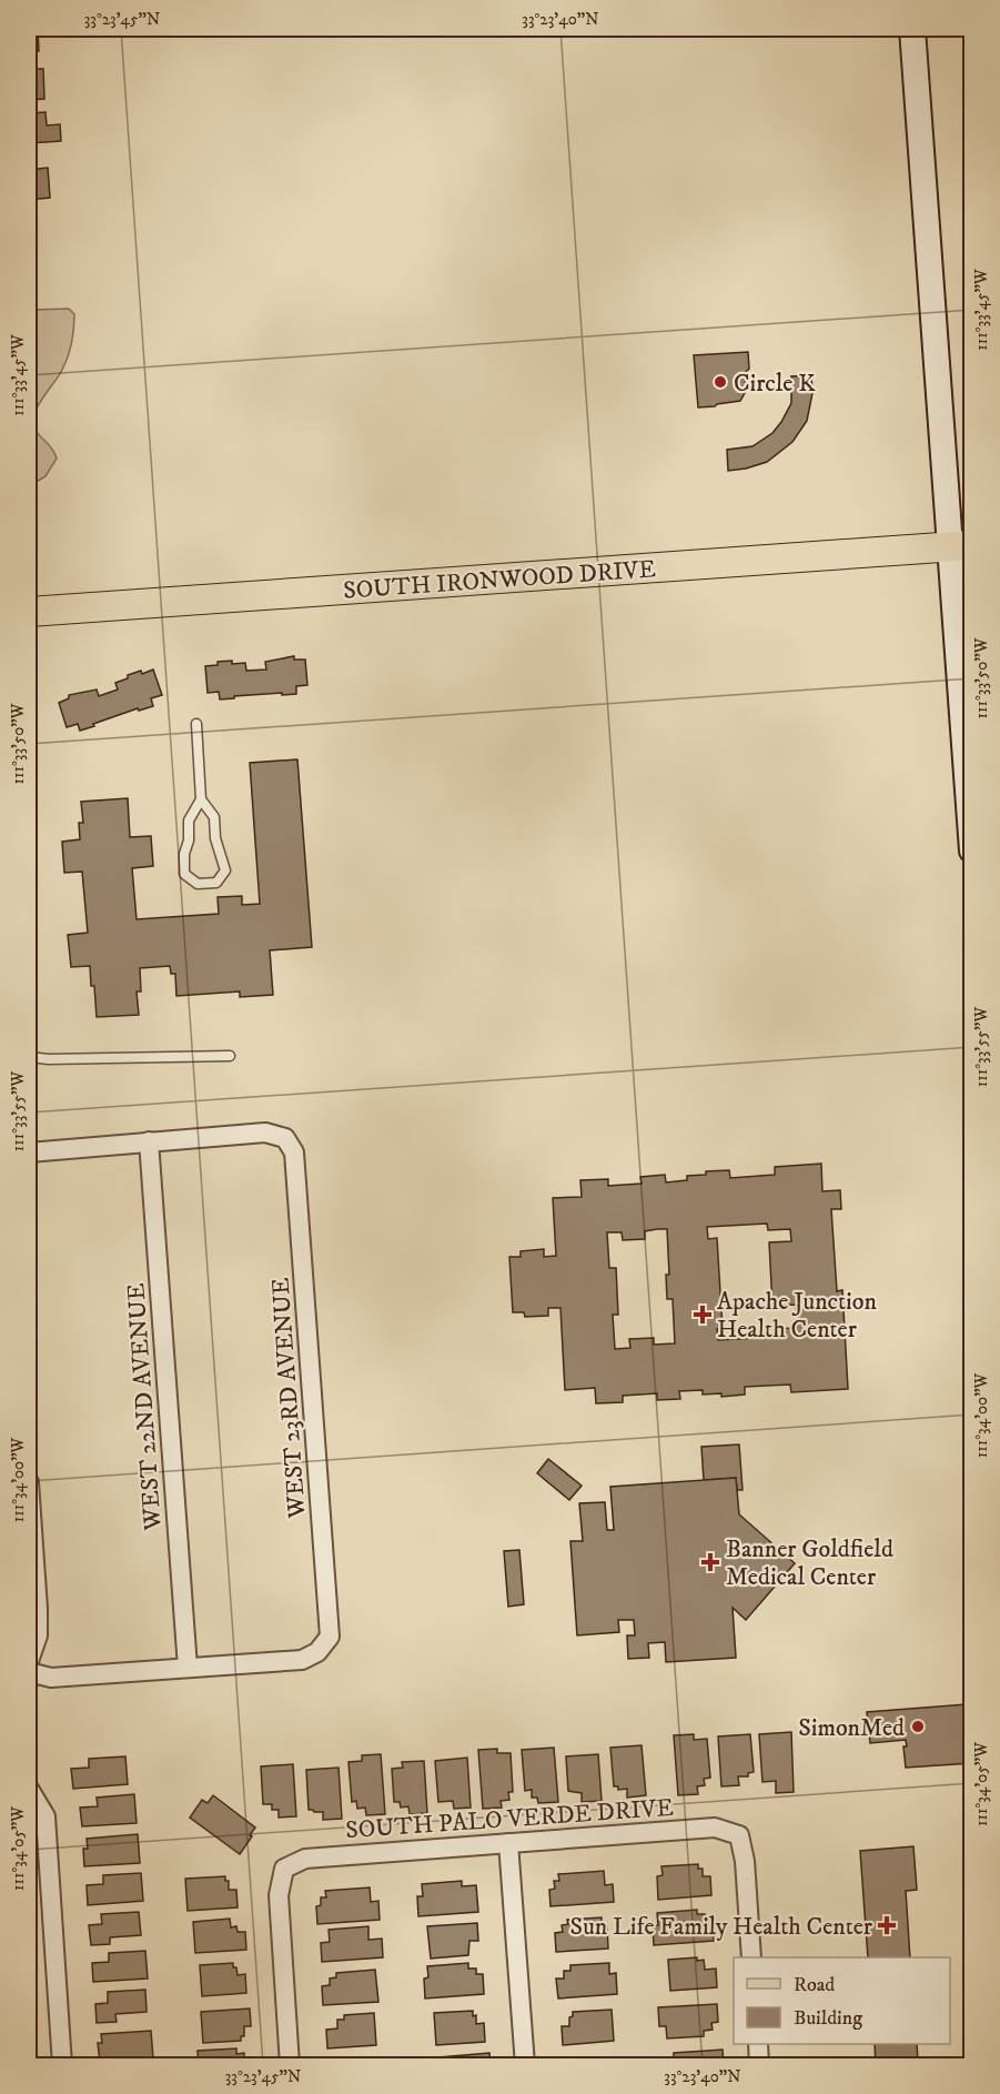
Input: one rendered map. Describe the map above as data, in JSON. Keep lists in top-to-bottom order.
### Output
{
  "streets": {
    "main road": ["SOUTH IRONWOOD DRIVE"],
    "street": ["WEST 23RD AVENUE", "WEST 22ND AVENUE", "SOUTH PALO VERDE DRIVE"]
  },
  "crossings": [
    ["WEST 23RD AVENUE", "WEST 22ND AVENUE"]
  ],
  "places": {
    "other": ["Circle K", "SimonMed"],
    "health": ["Apache Junction Health Center", "Banner Goldfield Medical Center", "Sun Life Family Health Center"]
  },
  "legend": ["Road", "Building"],
  "coordinates": [
    "33°23'45\"N",
    "33°23'40\"N",
    "111°33'45\"W",
    "111°33'50\"W",
    "111°33'55\"W",
    "111°34'00\"W",
    "111°34'05\"W"
  ]
}
